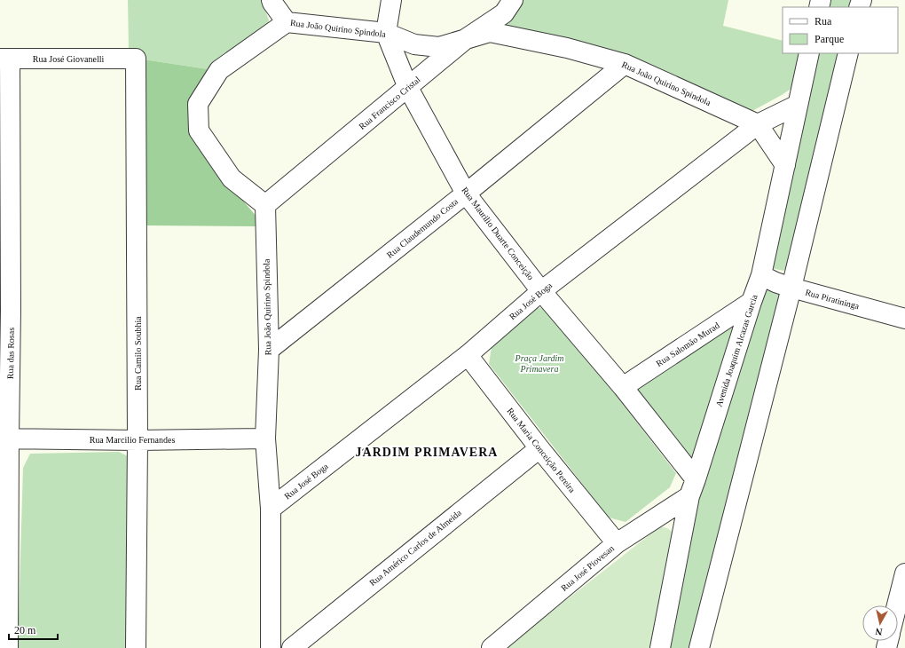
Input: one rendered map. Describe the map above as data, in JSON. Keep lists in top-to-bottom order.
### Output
{
  "streets": {
    "street": [
      "Rua João Quirino Spindola",
      "Rua José Giovanelli",
      "Rua Francisco Cristal",
      "Rua Claudemundo Costa",
      "Rua Maurilio Duarte Conceição",
      "Rua Piratininga",
      "Rua José Boga",
      "Rua Salomão Murad",
      "Avenida Joaquim Alcazas Garcia",
      "Rua das Rosas",
      "Rua Camilo Soubhia",
      "Rua Marcilio Fernandes",
      "Rua Maria Conceição Pereira",
      "Rua Américo Carlos de Almeida",
      "Rua José Piovesan"
    ]
  },
  "crossings": [
    ["Rua João Quirino Spindola", "Rua Francisco Cristal"],
    ["Rua João Quirino Spindola", "Rua Claudemundo Costa"],
    ["Rua João Quirino Spindola", "Rua Maurilio Duarte Conceição"],
    ["Rua João Quirino Spindola", "Rua José Boga"],
    ["Rua João Quirino Spindola", "Rua Marcilio Fernandes"],
    ["Rua José Giovanelli", "Rua das Rosas"],
    ["Rua José Giovanelli", "Rua Camilo Soubhia"],
    ["Rua Francisco Cristal", "Rua Maurilio Duarte Conceição"],
    ["Rua Claudemundo Costa", "Rua Maurilio Duarte Conceição"],
    ["Rua Maurilio Duarte Conceição", "Rua José Boga"],
    ["Rua Maurilio Duarte Conceição", "Rua Salomão Murad"],
    ["Rua Maurilio Duarte Conceição", "Avenida Joaquim Alcazas Garcia"],
    ["Rua Maurilio Duarte Conceição", "Rua José Piovesan"],
    ["Rua Piratininga", "Avenida Joaquim Alcazas Garcia"],
    ["Rua José Boga", "Avenida Joaquim Alcazas Garcia"],
    ["Rua José Boga", "Rua Maria Conceição Pereira"],
    ["Rua Salomão Murad", "Avenida Joaquim Alcazas Garcia"],
    ["Avenida Joaquim Alcazas Garcia", "Rua José Piovesan"],
    ["Rua das Rosas", "Rua Marcilio Fernandes"],
    ["Rua Camilo Soubhia", "Rua Marcilio Fernandes"],
    ["Rua Maria Conceição Pereira", "Rua Américo Carlos de Almeida"],
    ["Rua Maria Conceição Pereira", "Rua José Piovesan"]
  ],
  "districts": ["JARDIM PRIMAVERA"],
  "parks": ["Praça Jardim Primavera"],
  "legend": ["Rua", "Parque"],
  "scale_bar": "20 m",
  "north": "bottom"
}
